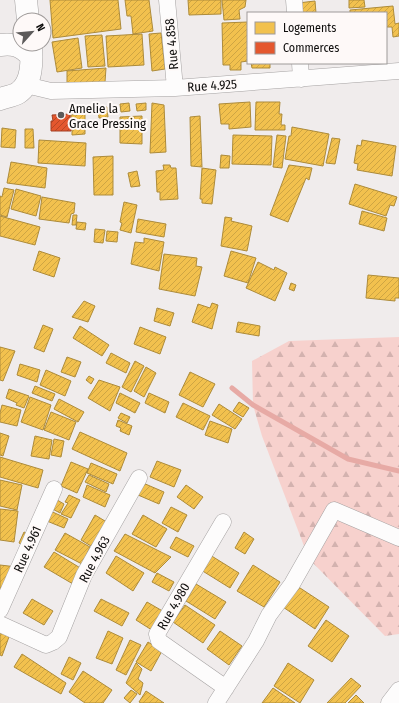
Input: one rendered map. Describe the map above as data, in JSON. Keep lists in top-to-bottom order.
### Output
{
  "streets": {
    "street": [
      "Rue 4.858",
      "Rue 4.925",
      "Rue 4.961",
      "Rue 4.963",
      "Rue 4.980"
    ]
  },
  "crossings": [
    ["Rue 4.858", "Rue 4.925"]
  ],
  "places": ["Amelie la Grace Pressing"],
  "legend": ["Logements", "Commerces"],
  "north": "top right"
}
